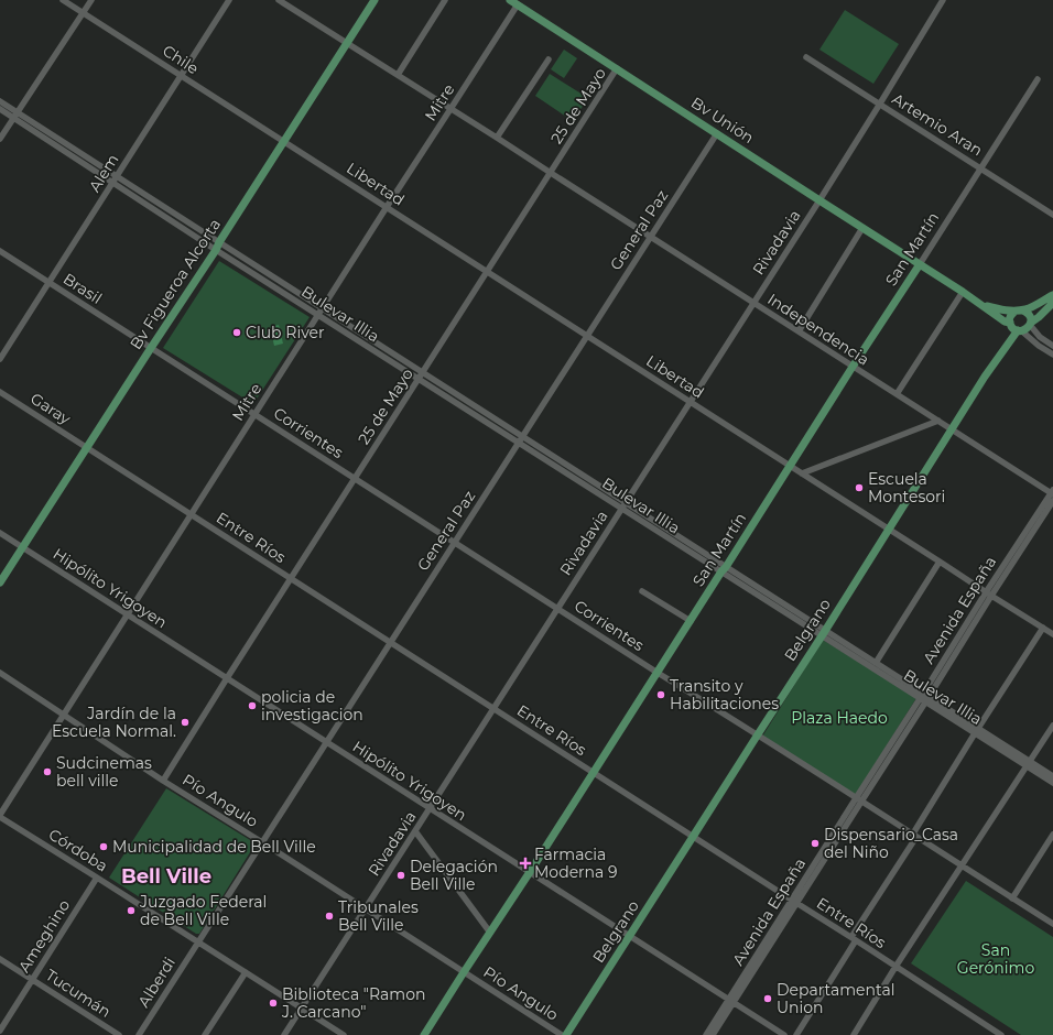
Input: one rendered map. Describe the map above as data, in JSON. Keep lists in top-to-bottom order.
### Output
{
  "streets": {
    "main road": [
      "Bv Unión",
      "San Martín",
      "Bv Figueroa Alcorta",
      "Belgrano"
    ],
    "street": [
      "Chile",
      "Mitre",
      "25 de Mayo",
      "Artemio Aran",
      "Alem",
      "Libertad",
      "General Paz",
      "Rivadavia",
      "Brasil",
      "Bulevar Illia",
      "Independencia",
      "Garay",
      "Corrientes",
      "Entre Ríos",
      "Hipólito Yrigoyen",
      "Avenida España",
      "Pío Angulo",
      "Córdoba",
      "Ameghino",
      "Alberdi",
      "Tucumán"
    ]
  },
  "crossings": [
    ["Chile", "Alem"],
    ["Chile", "Libertad"],
    ["Chile", "Bv Figueroa Alcorta"],
    ["Mitre", "Bv Unión"],
    ["Mitre", "Libertad"],
    ["Mitre", "Bulevar Illia"],
    ["Mitre", "Independencia"],
    ["Mitre", "Corrientes"],
    ["Mitre", "Entre Ríos"],
    ["Mitre", "Hipólito Yrigoyen"],
    ["Mitre", "Pío Angulo"],
    ["Mitre", "Córdoba"],
    ["25 de Mayo", "Bv Unión"],
    ["25 de Mayo", "Libertad"],
    ["25 de Mayo", "Bulevar Illia"],
    ["25 de Mayo", "Independencia"],
    ["25 de Mayo", "Corrientes"],
    ["25 de Mayo", "Entre Ríos"],
    ["25 de Mayo", "Hipólito Yrigoyen"],
    ["25 de Mayo", "Pío Angulo"],
    ["Bv Unión", "General Paz"],
    ["Bv Unión", "Rivadavia"],
    ["Bv Unión", "San Martín"],
    ["Artemio Aran", "Rivadavia"],
    ["Artemio Aran", "San Martín"],
    ["Alem", "Brasil"],
    ["Libertad", "General Paz"],
    ["Libertad", "Rivadavia"],
    ["Libertad", "San Martín"],
    ["Libertad", "Bv Figueroa Alcorta"],
    ["Libertad", "Avenida España"],
    ["Libertad", "Belgrano"],
    ["General Paz", "Bulevar Illia"],
    ["General Paz", "Independencia"],
    ["General Paz", "Corrientes"],
    ["General Paz", "Entre Ríos"],
    ["General Paz", "Hipólito Yrigoyen"],
    ["General Paz", "Pío Angulo"],
    ["General Paz", "Córdoba"],
    ["General Paz", "Alberdi"],
    ["Rivadavia", "Bulevar Illia"],
    ["Rivadavia", "Independencia"],
    ["Rivadavia", "Corrientes"],
    ["Rivadavia", "Entre Ríos"],
    ["Rivadavia", "Hipólito Yrigoyen"],
    ["Rivadavia", "Pío Angulo"],
    ["Rivadavia", "Córdoba"],
    ["San Martín", "Bulevar Illia"],
    ["San Martín", "Independencia"],
    ["San Martín", "Corrientes"],
    ["San Martín", "Entre Ríos"],
    ["San Martín", "Hipólito Yrigoyen"],
    ["San Martín", "Pío Angulo"],
    ["Bv Figueroa Alcorta", "Brasil"],
    ["Bv Figueroa Alcorta", "Bulevar Illia"],
    ["Bv Figueroa Alcorta", "Independencia"],
    ["Bv Figueroa Alcorta", "Garay"],
    ["Bv Figueroa Alcorta", "Corrientes"],
    ["Bv Figueroa Alcorta", "Entre Ríos"],
    ["Bv Figueroa Alcorta", "Hipólito Yrigoyen"],
    ["Brasil", "Corrientes"],
    ["Bulevar Illia", "Avenida España"],
    ["Bulevar Illia", "Belgrano"],
    ["Independencia", "Avenida España"],
    ["Independencia", "Belgrano"],
    ["Garay", "Entre Ríos"],
    ["Corrientes", "Avenida España"],
    ["Corrientes", "Belgrano"],
    ["Entre Ríos", "Avenida España"],
    ["Entre Ríos", "Belgrano"],
    ["Hipólito Yrigoyen", "Avenida España"],
    ["Hipólito Yrigoyen", "Belgrano"],
    ["Córdoba", "Ameghino"],
    ["Córdoba", "Alberdi"],
    ["Ameghino", "Tucumán"]
  ],
  "districts": ["Bell Ville"],
  "parks": ["Plaza Haedo", "San Gerónimo"],
  "places": {
    "other": [
      "Club River",
      "Escuela Montesori",
      "Transito y Habilitaciones",
      "policia de investigacion",
      "Jardín de la Escuela Normal.",
      "Sudcinemas bell ville",
      "Dispensario_Casa del Niño",
      "Municipalidad de Bell Ville",
      "Delegación Bell Ville",
      "Juzgado Federal de Bell Ville",
      "Tribunales Bell Ville",
      "Departamental Union",
      "Biblioteca \"Ramon J. Carcano\""
    ],
    "health": ["Farmacia Moderna 9"]
  }
}
